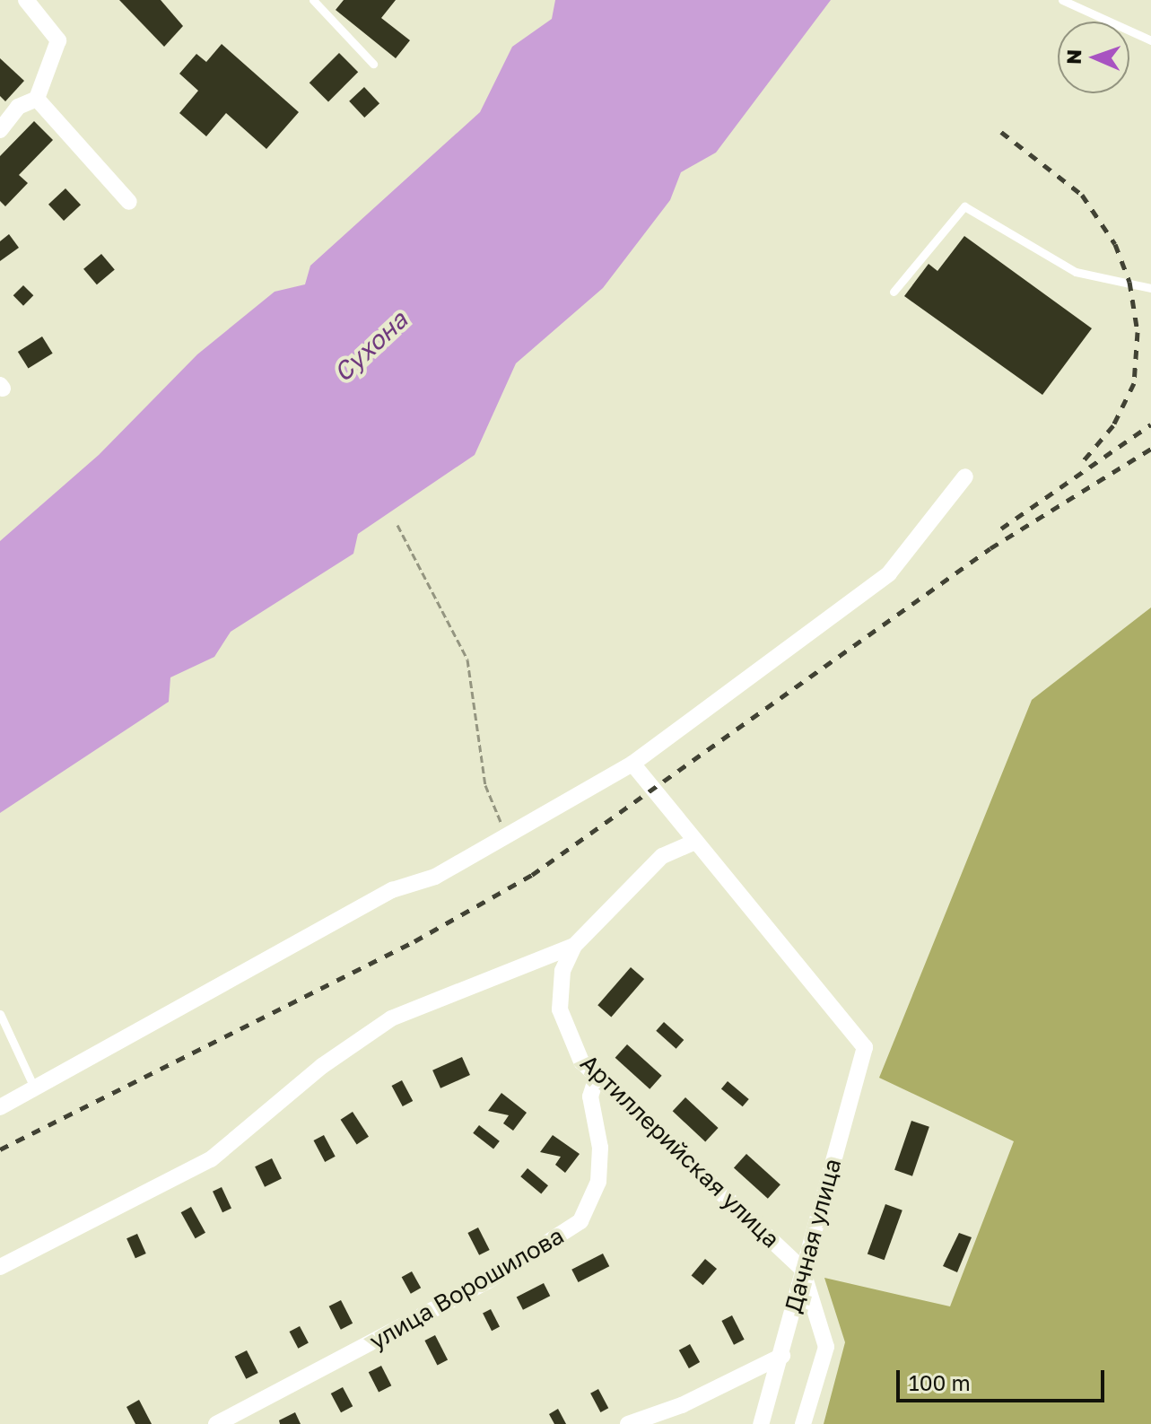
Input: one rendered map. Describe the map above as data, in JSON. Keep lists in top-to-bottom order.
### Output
{
  "streets": {
    "street": ["Артиллерийская улица", "Дачная улица", "улица Ворошилова"]
  },
  "crossings": [
    ["Артиллерийская улица", "Дачная улица"],
    ["Артиллерийская улица", "улица Ворошилова"]
  ],
  "water": ["Сухона"],
  "scale_bar": "100 m",
  "north": "left"
}
